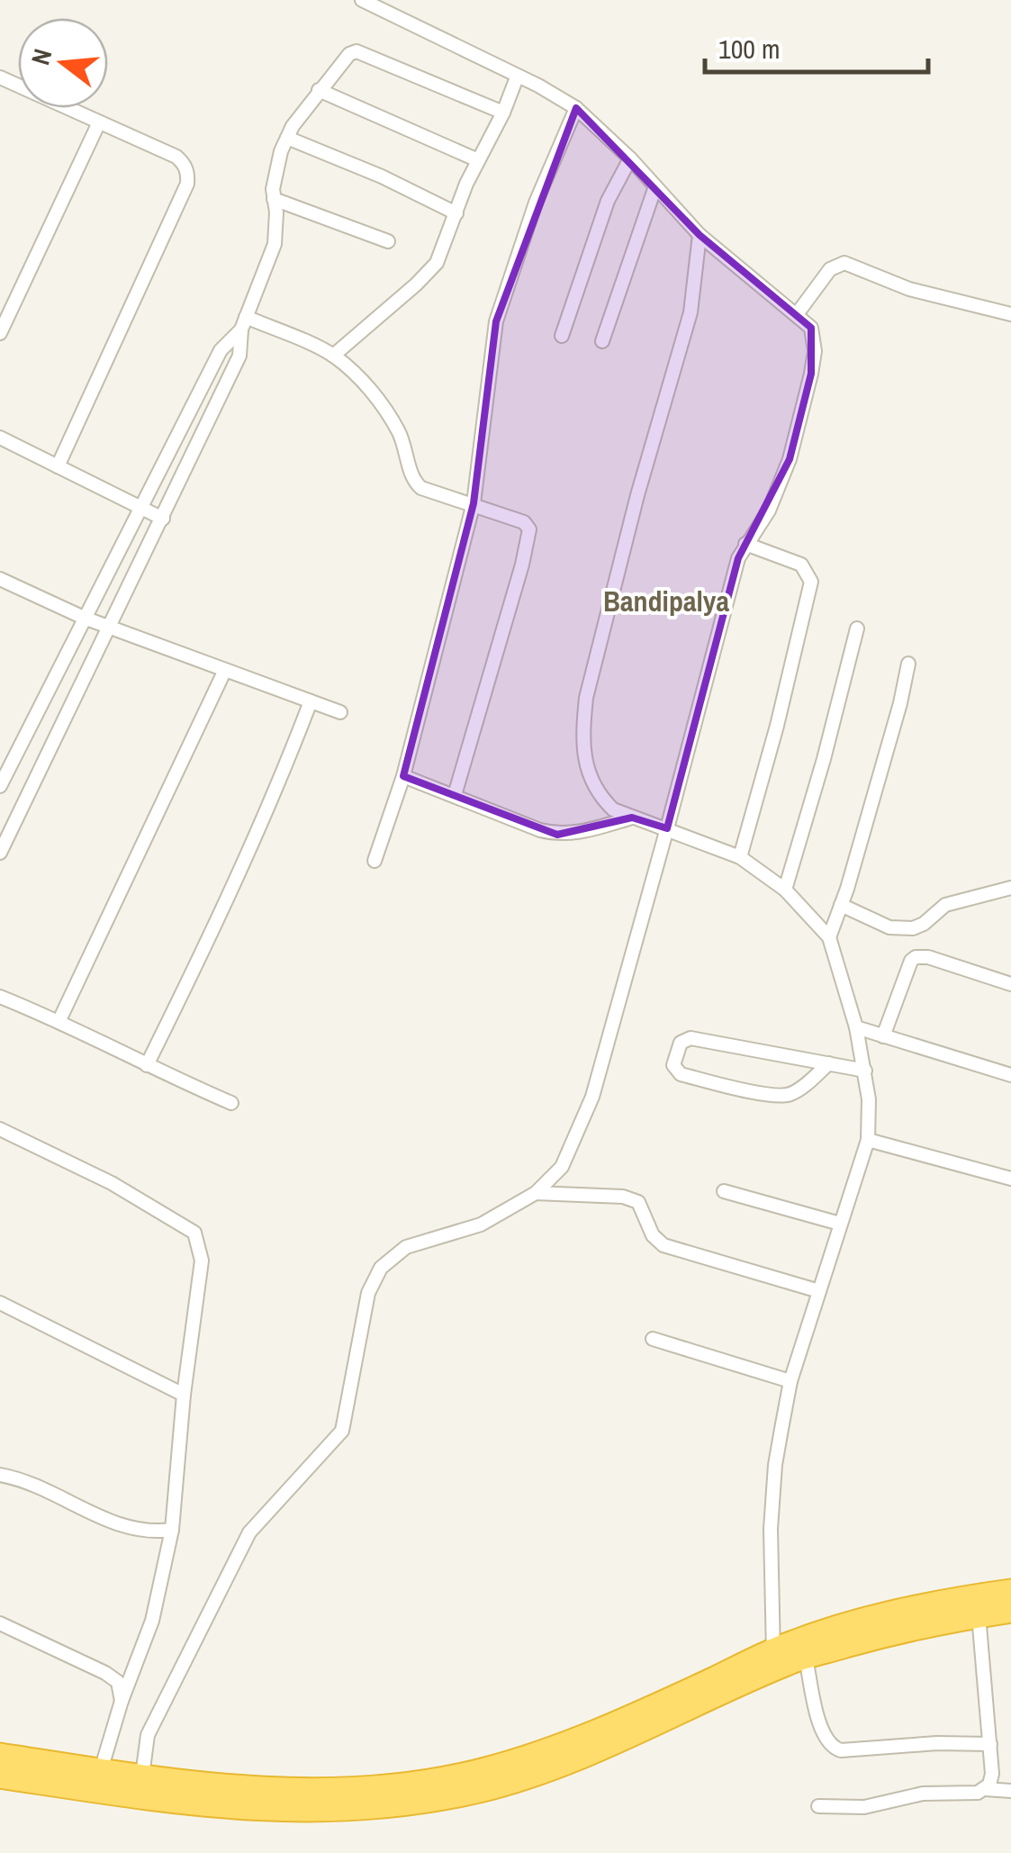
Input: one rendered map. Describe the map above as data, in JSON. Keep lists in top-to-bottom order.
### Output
{
  "districts": ["Bandipalya"],
  "scale_bar": "100 m",
  "north": "left"
}
